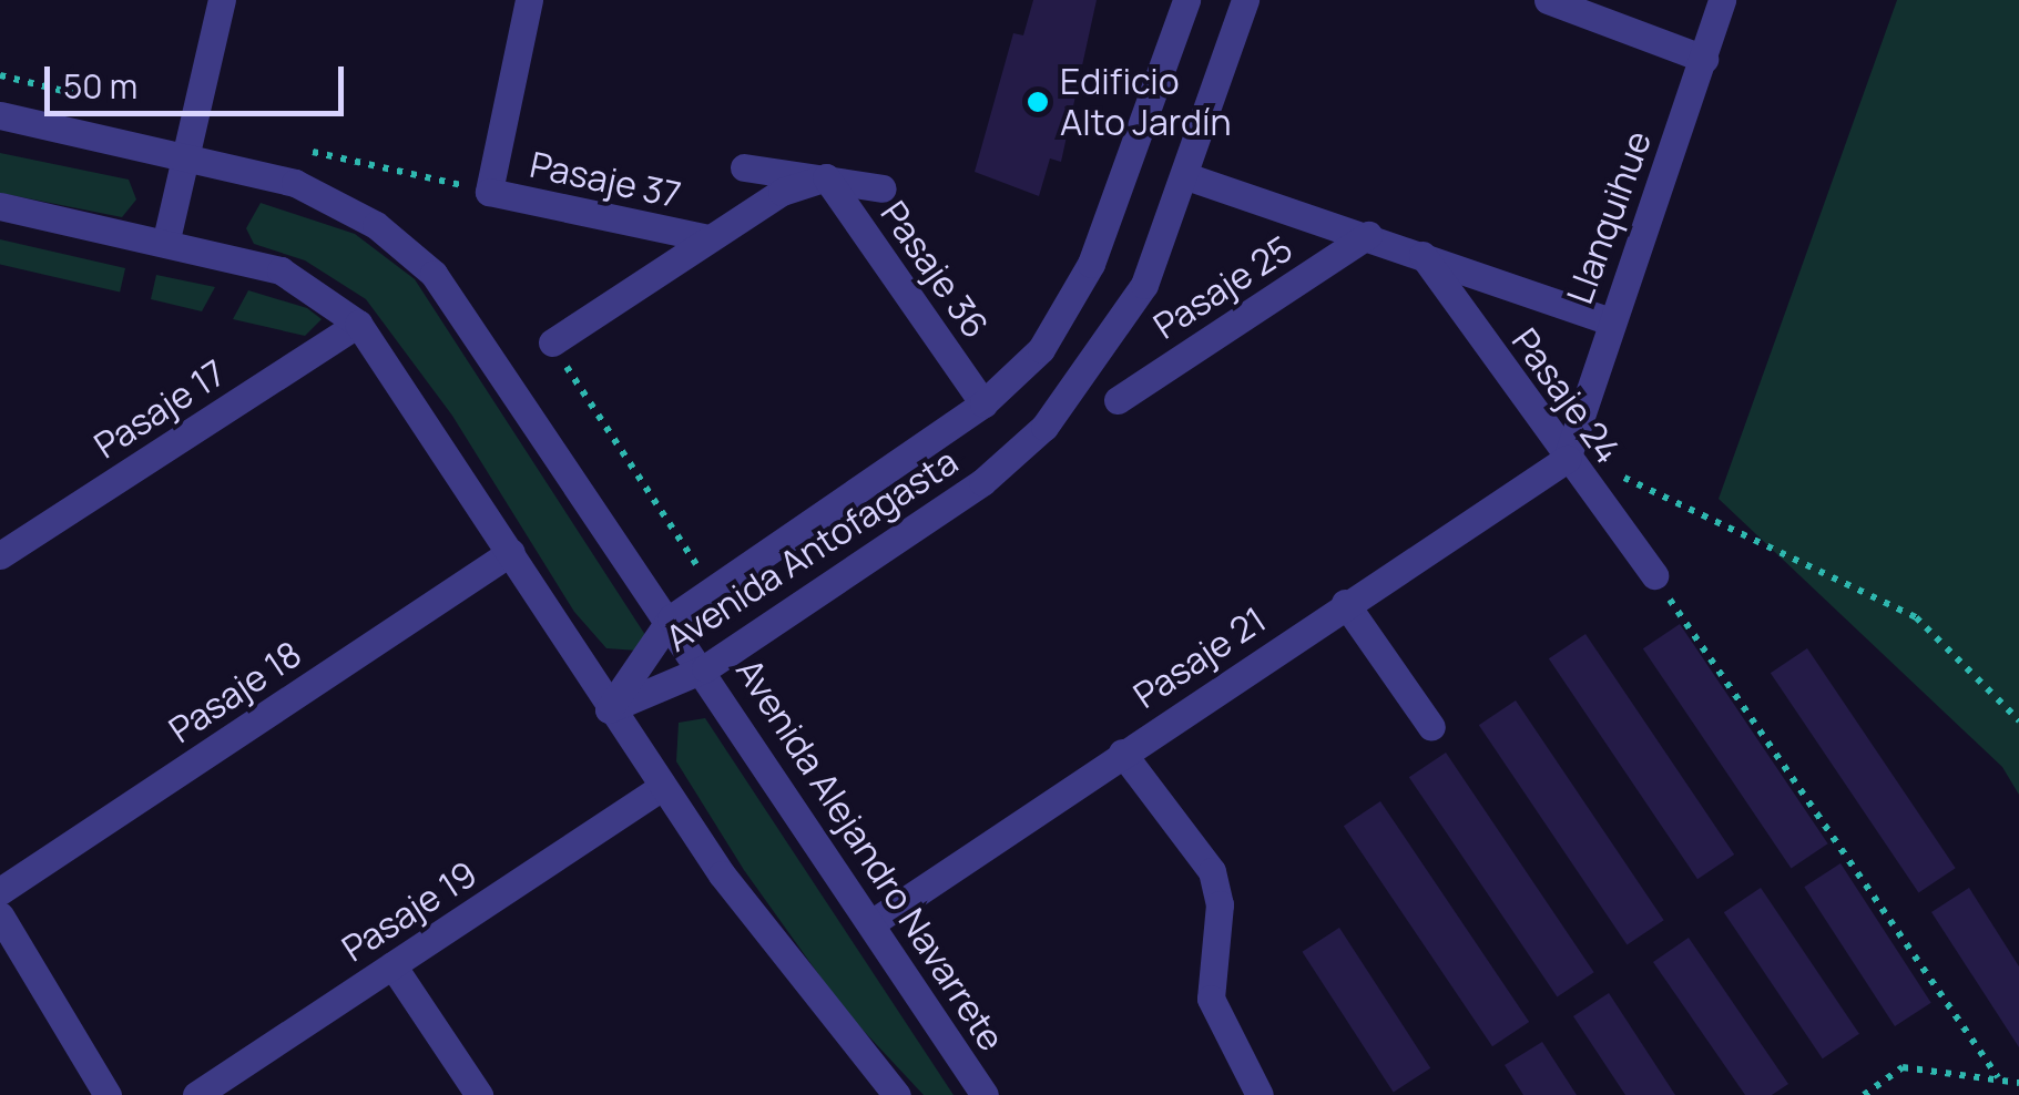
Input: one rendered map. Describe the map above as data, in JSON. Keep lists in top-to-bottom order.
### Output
{
  "streets": {
    "street": [
      "Pasaje 37",
      "Llanquihue",
      "Pasaje 36",
      "Pasaje 25",
      "Pasaje 24",
      "Pasaje 17",
      "Avenida Antofagasta",
      "Pasaje 21",
      "Pasaje 18",
      "Avenida Alejandro Navarrete",
      "Pasaje 19"
    ]
  },
  "crossings": [
    ["Pasaje 37", "Pasaje 36"],
    ["Llanquihue", "Pasaje 25"],
    ["Llanquihue", "Pasaje 24"],
    ["Llanquihue", "Pasaje 21"],
    ["Pasaje 36", "Avenida Antofagasta"],
    ["Pasaje 25", "Pasaje 24"],
    ["Pasaje 25", "Avenida Antofagasta"],
    ["Pasaje 24", "Pasaje 21"],
    ["Avenida Antofagasta", "Avenida Alejandro Navarrete"],
    ["Pasaje 21", "Avenida Alejandro Navarrete"]
  ],
  "places": ["Edificio Alto Jardín"],
  "scale_bar": "50 m"
}
